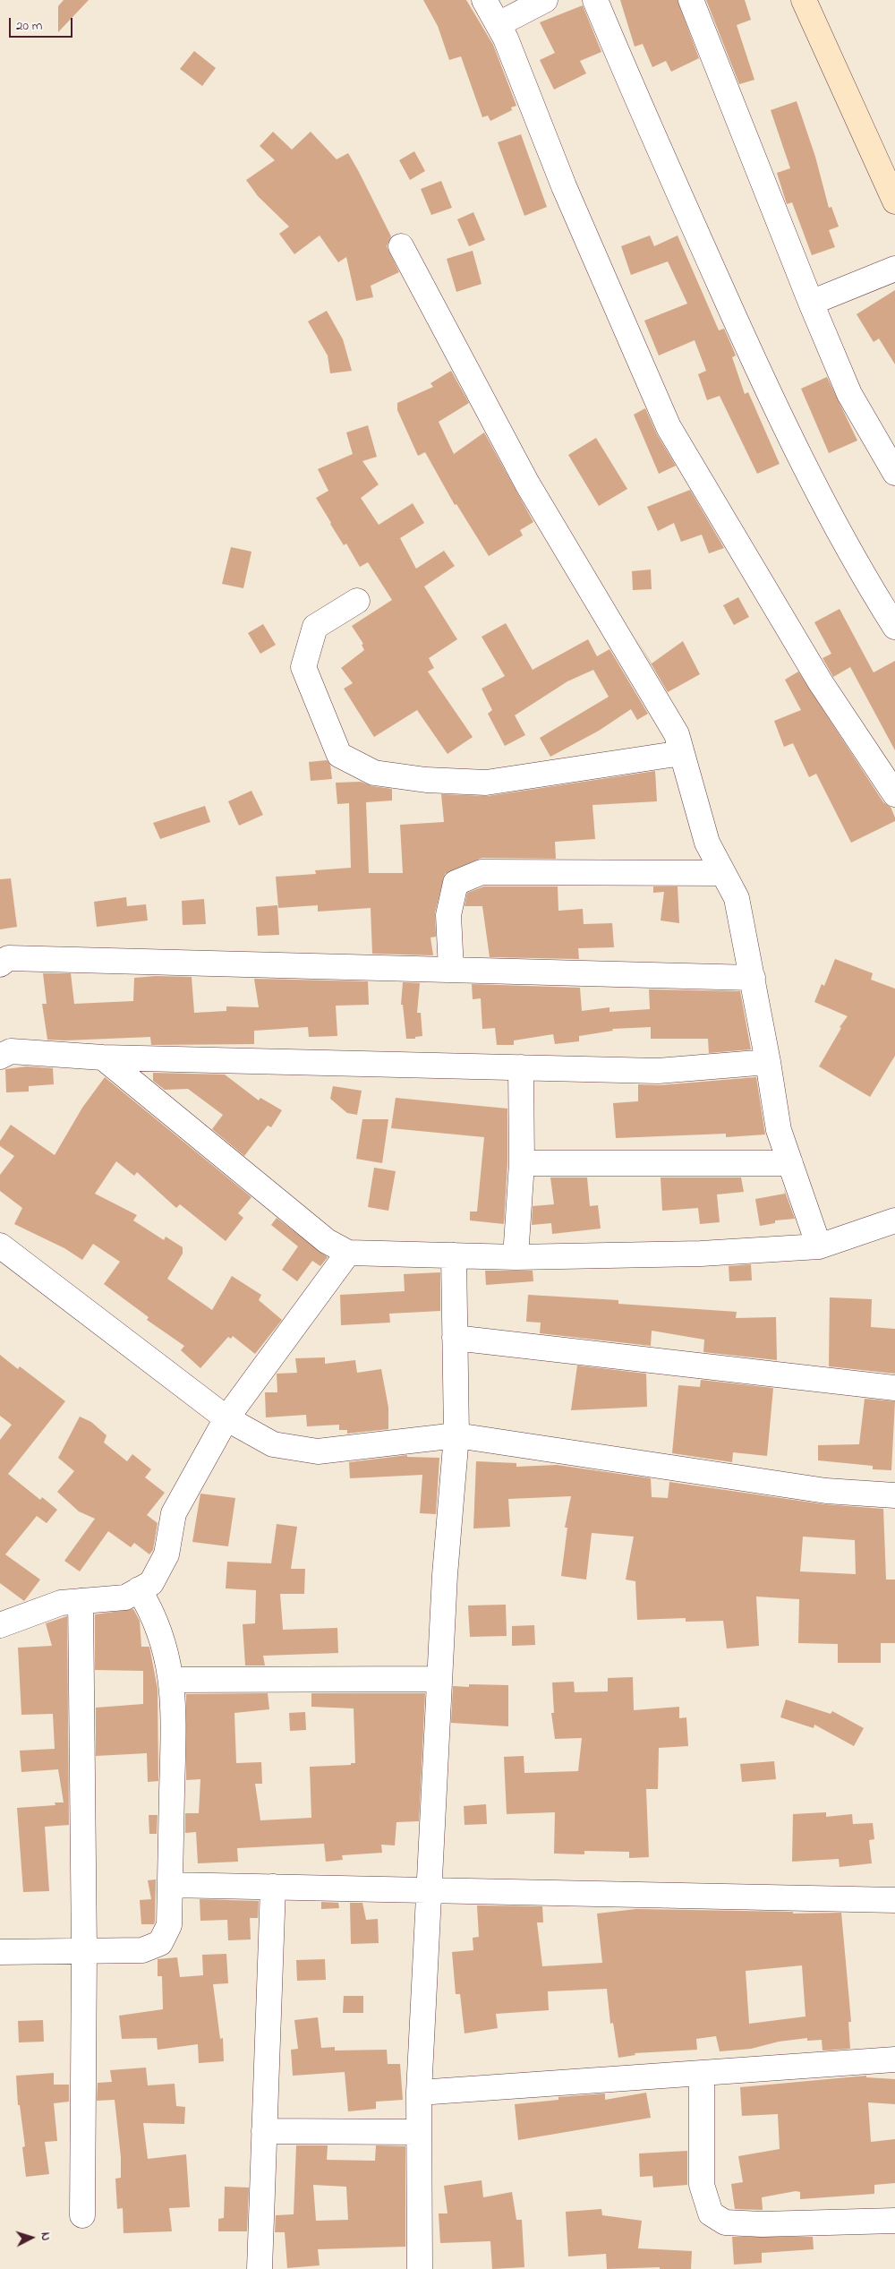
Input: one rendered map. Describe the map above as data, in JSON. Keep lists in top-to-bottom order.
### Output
{
  "scale_bar": "20 m",
  "north": "right"
}
